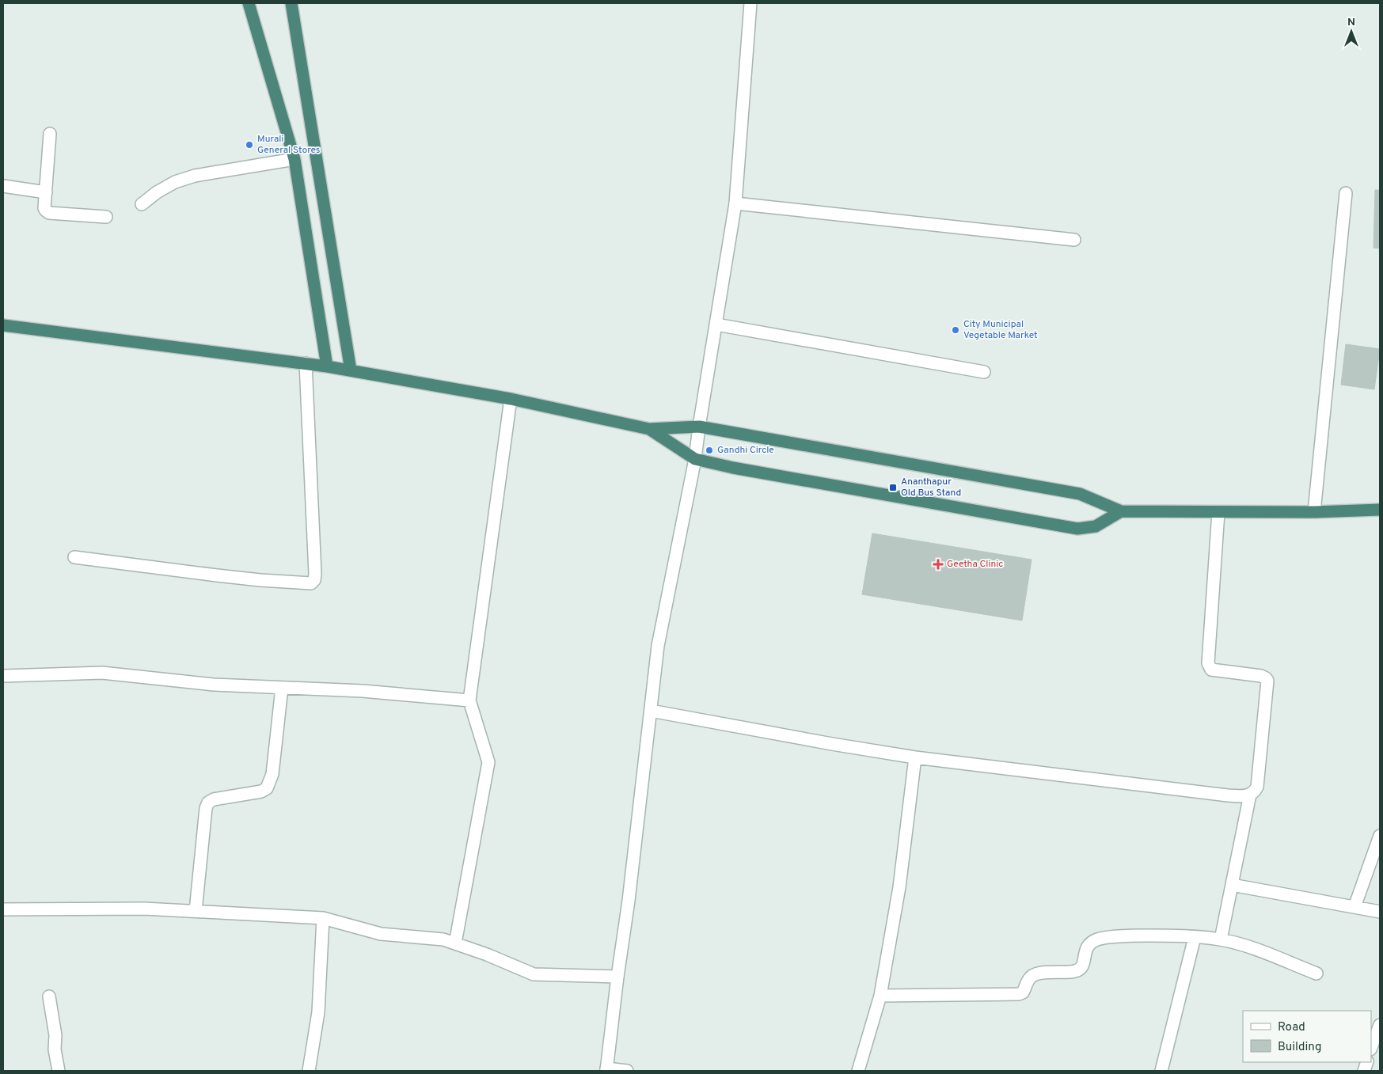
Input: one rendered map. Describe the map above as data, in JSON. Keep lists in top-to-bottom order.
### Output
{
  "places": {
    "other": ["Murali General Stores", "City Municipal Vegetable Market", "Gandhi Circle"],
    "transit": ["Ananthapur Old Bus Stand"],
    "health": ["Geetha Clinic"]
  },
  "legend": ["Road", "Building"],
  "north": "top"
}
